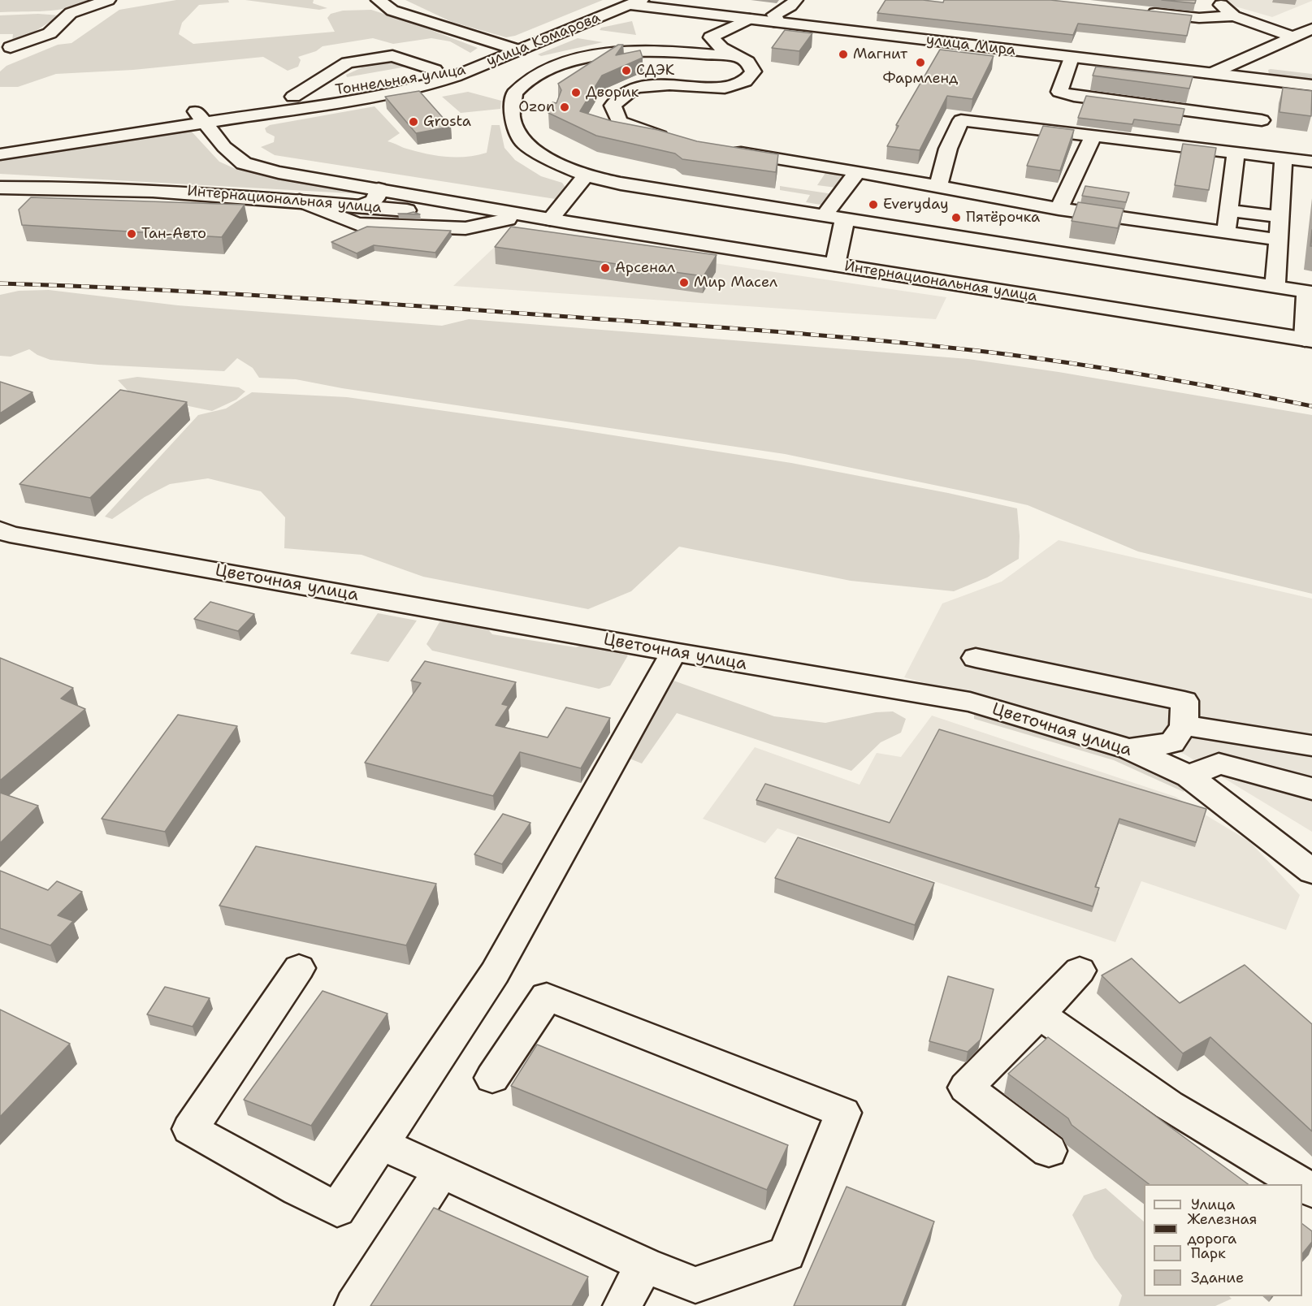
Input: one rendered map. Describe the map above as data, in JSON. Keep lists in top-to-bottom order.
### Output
{
  "streets": {
    "main road": [
      "улица Комарова",
      "улица Мира",
      "Тоннельная улица",
      "Интернациональная улица",
      "Цветочная улица"
    ]
  },
  "crossings": [
    ["улица Комарова", "улица Мира"],
    ["улица Комарова", "Тоннельная улица"],
    ["Тоннельная улица", "Интернациональная улица"]
  ],
  "places": [
    "Магнит",
    "Фармленд",
    "СДЭК",
    "Дворик",
    "Ozon",
    "Grosta",
    "Everyday",
    "Пятёрочка",
    "Тан-Авто",
    "Арсенал",
    "Мир Масел"
  ],
  "legend": [
    "Улица",
    "Железная дорога",
    "Парк",
    "Здание"
  ]
}
